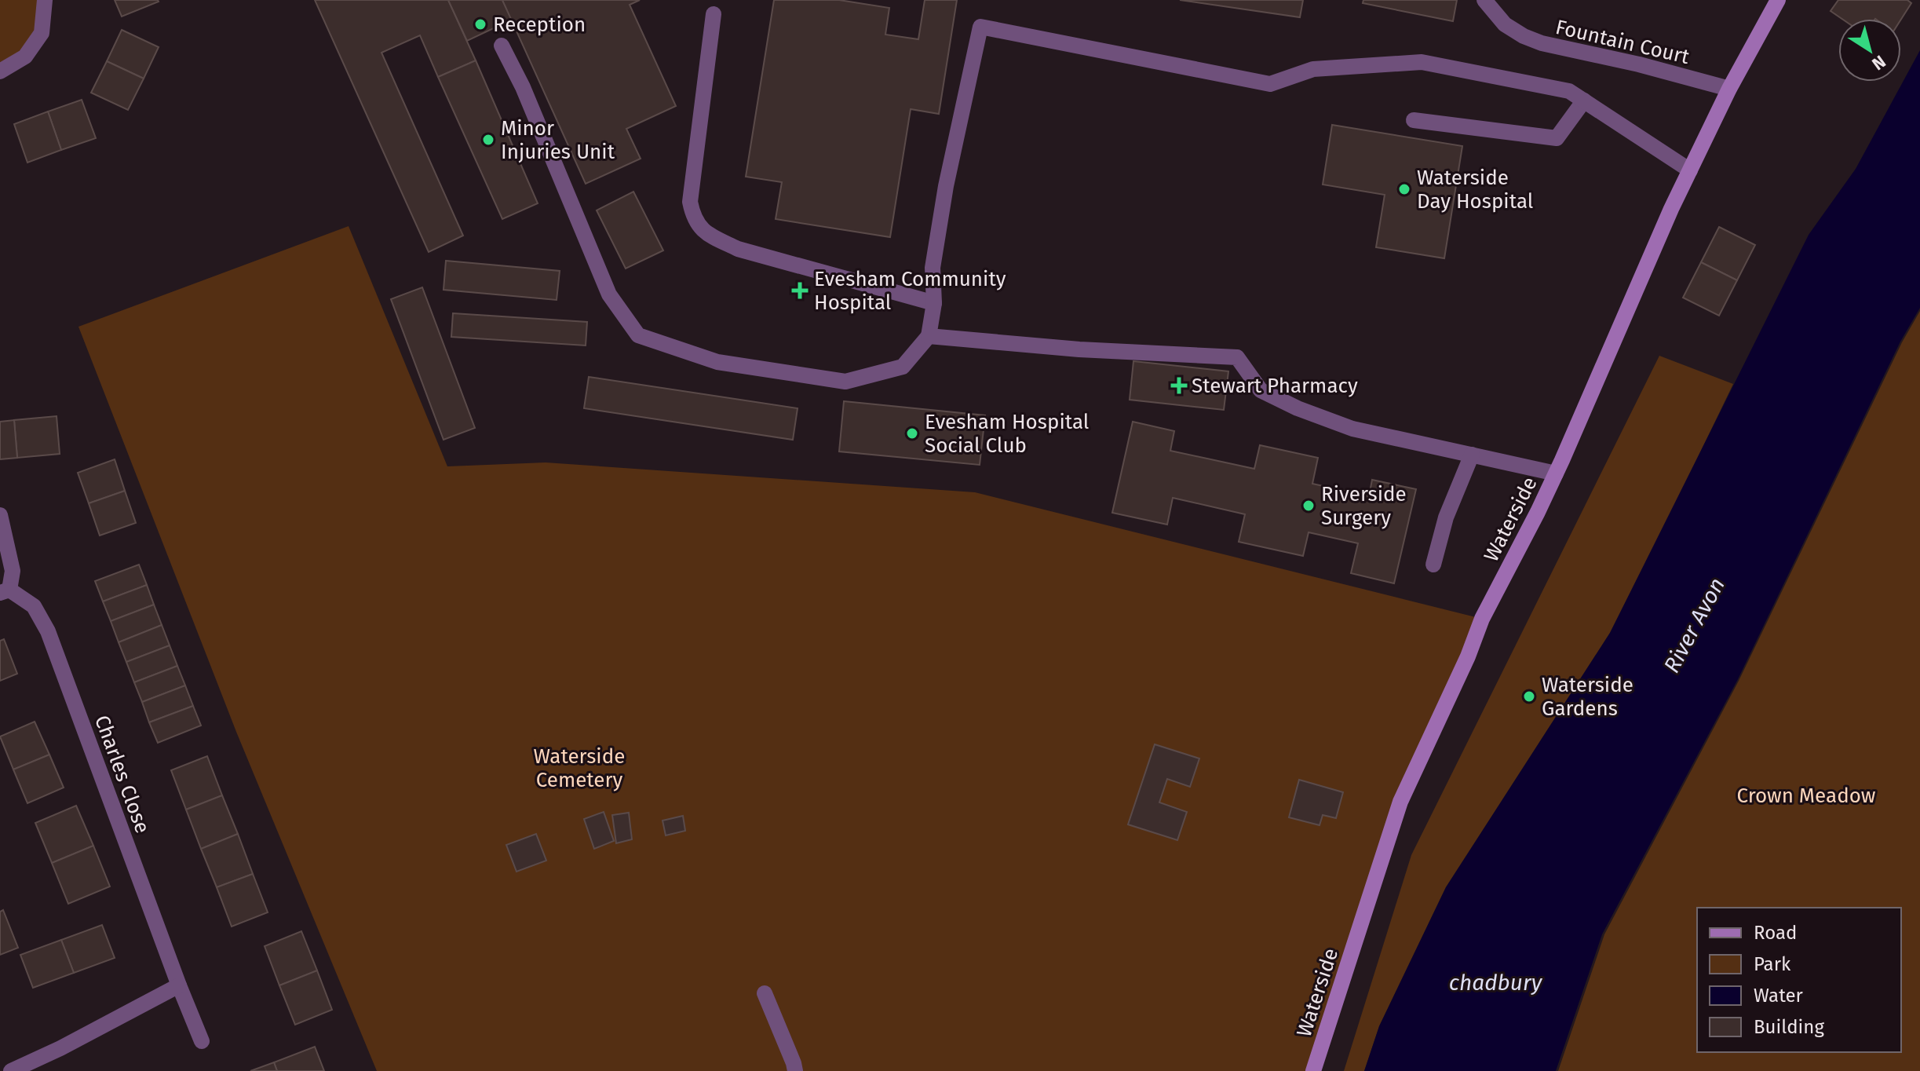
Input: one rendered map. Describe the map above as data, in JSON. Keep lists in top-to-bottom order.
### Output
{
  "streets": {
    "main road": ["Waterside"],
    "street": ["Fountain Court", "Charles Close"]
  },
  "crossings": [
    ["Fountain Court", "Waterside"]
  ],
  "water": ["River Avon", "chadbury"],
  "parks": ["Waterside Cemetery", "Crown Meadow"],
  "places": {
    "other": [
      "Reception",
      "Minor Injuries Unit",
      "Waterside Day Hospital",
      "Evesham Hospital Social Club",
      "Riverside Surgery",
      "Waterside Gardens"
    ],
    "health": ["Evesham Community Hospital", "Stewart Pharmacy"]
  },
  "legend": [
    "Road",
    "Park",
    "Water",
    "Building"
  ],
  "north": "bottom right"
}
